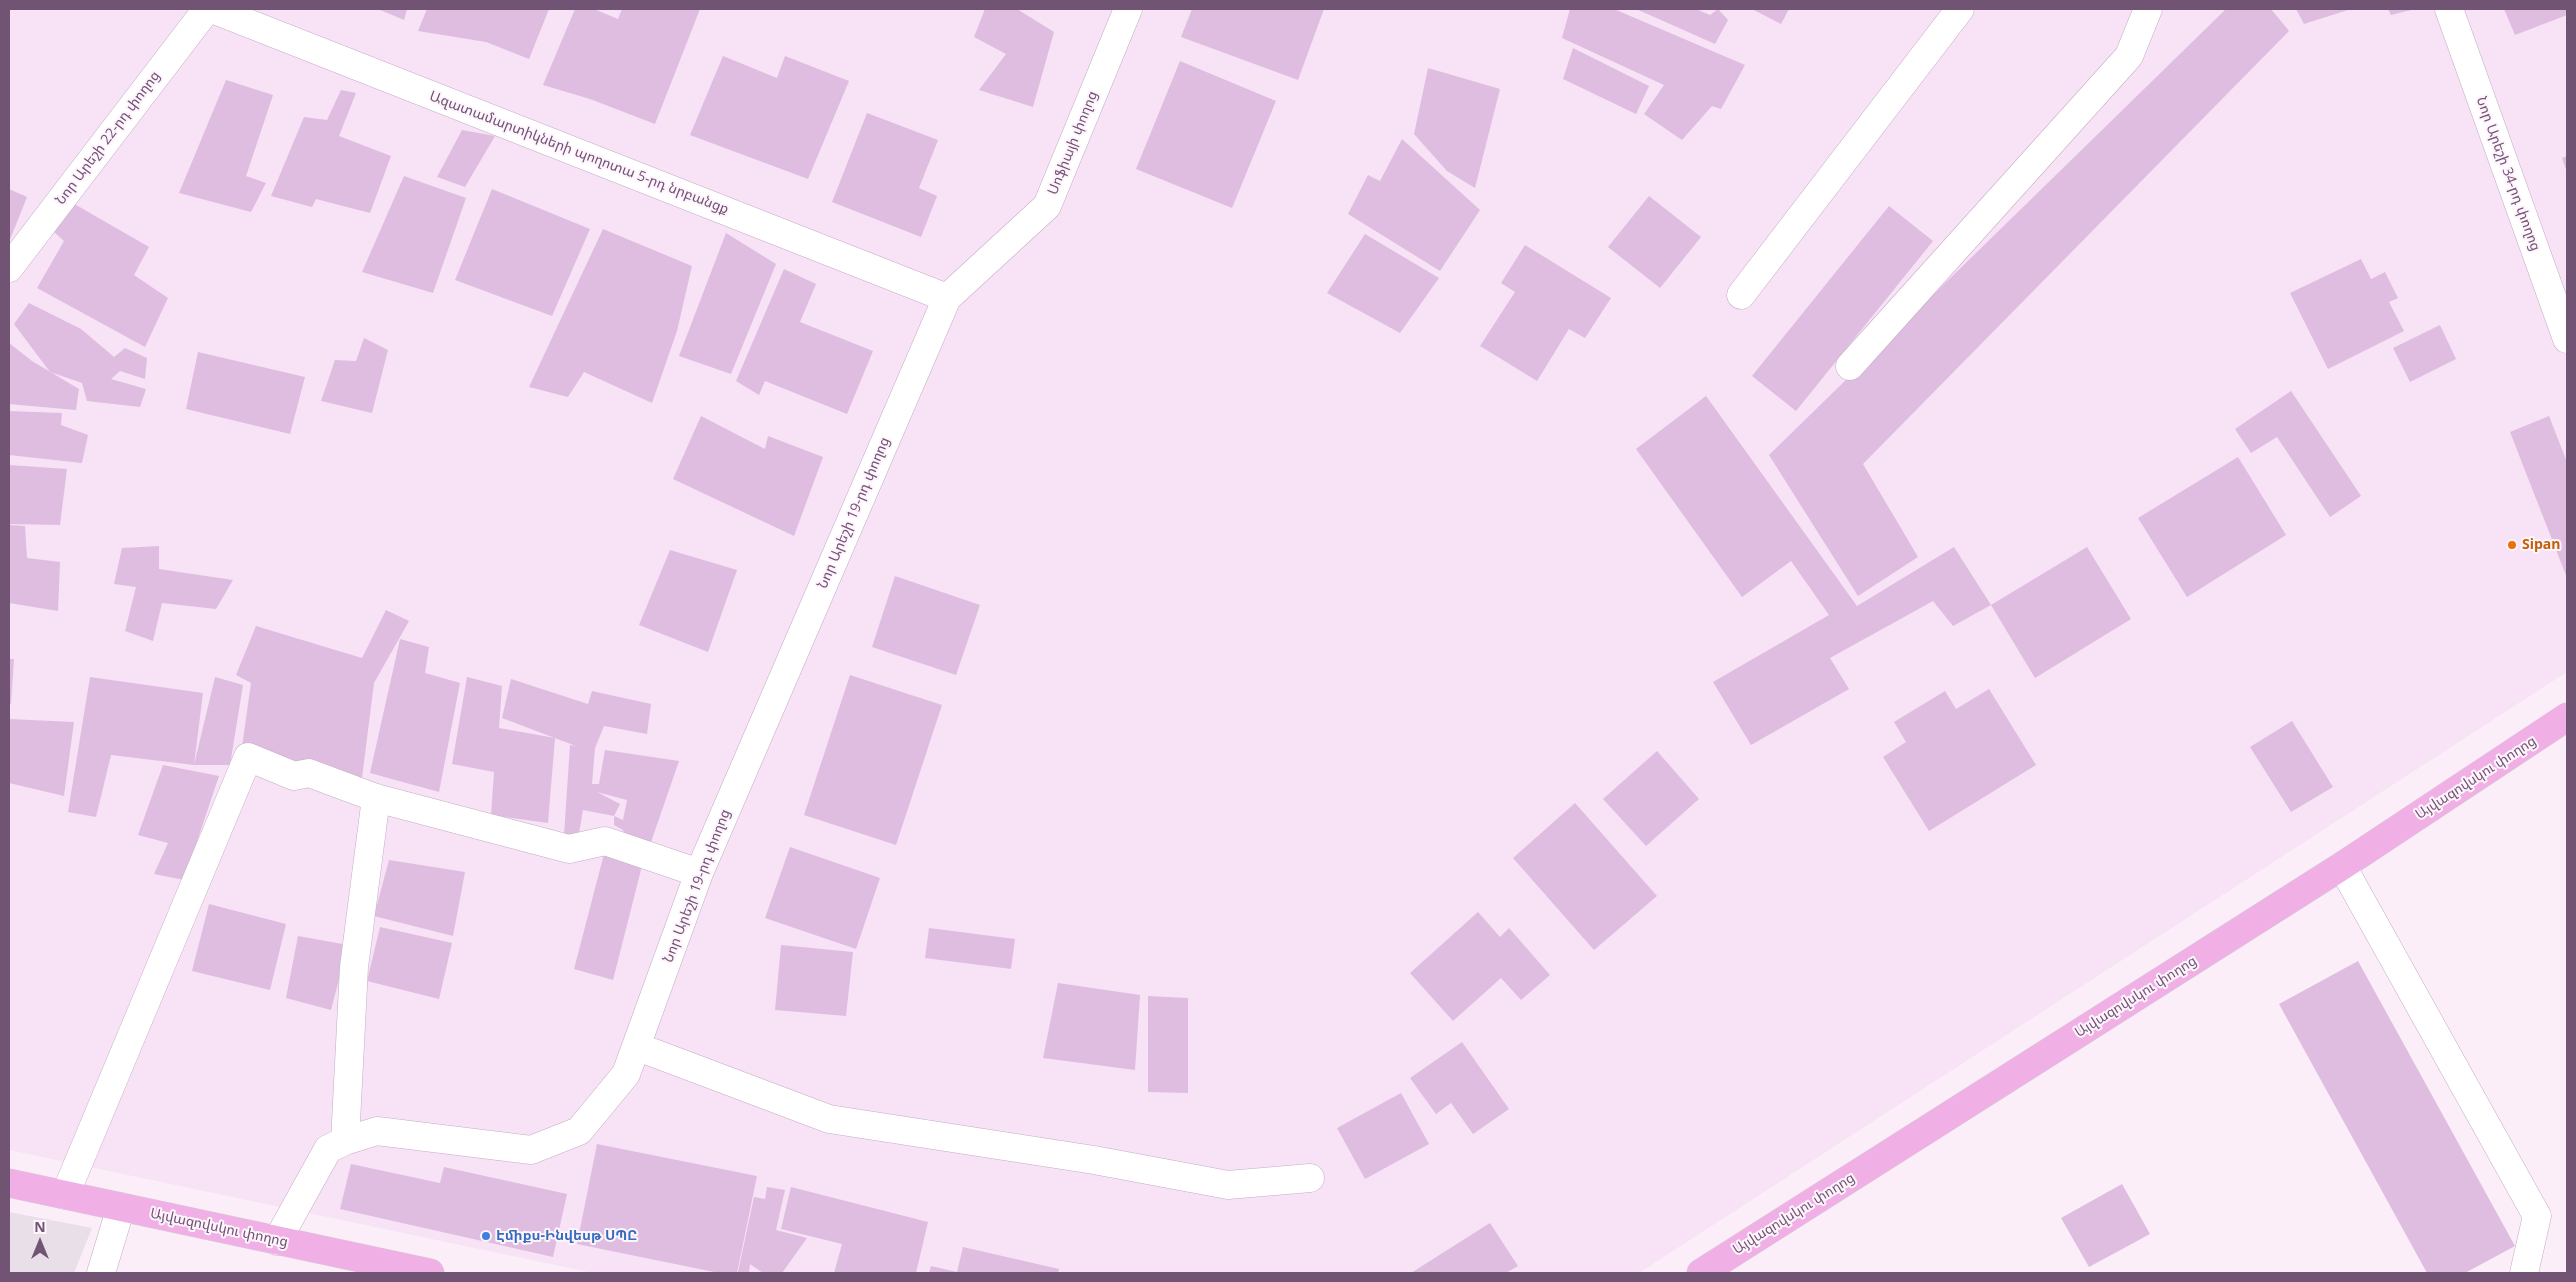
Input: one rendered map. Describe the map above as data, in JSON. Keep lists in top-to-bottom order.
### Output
{
  "streets": {
    "main road": ["Այվազովսկու փողոց"],
    "street": [
      "Նոր Արեշի 22-րդ փողոց",
      "Սոֆիայի փողոց",
      "Ազատամարտիկների պողոտա 5-րդ նրբանցք",
      "Նոր Արեշի 34-րդ փողոց",
      "Նոր Արեշի 19-րդ փողոց"
    ]
  },
  "crossings": [
    ["Սոֆիայի փողոց", "Ազատամարտիկների պողոտա 5-րդ նրբանցք"],
    ["Սոֆիայի փողոց", "Նոր Արեշի 19-րդ փողոց"],
    ["Ազատամարտիկների պողոտա 5-րդ նրբանցք", "Նոր Արեշի 19-րդ փողոց"],
    ["Նոր Արեշի 19-րդ փողոց", "Այվազովսկու փողոց"]
  ],
  "places": ["Sipan", "Էմիքս-Ինվեսթ ՍՊԸ"],
  "north": "top"
}
